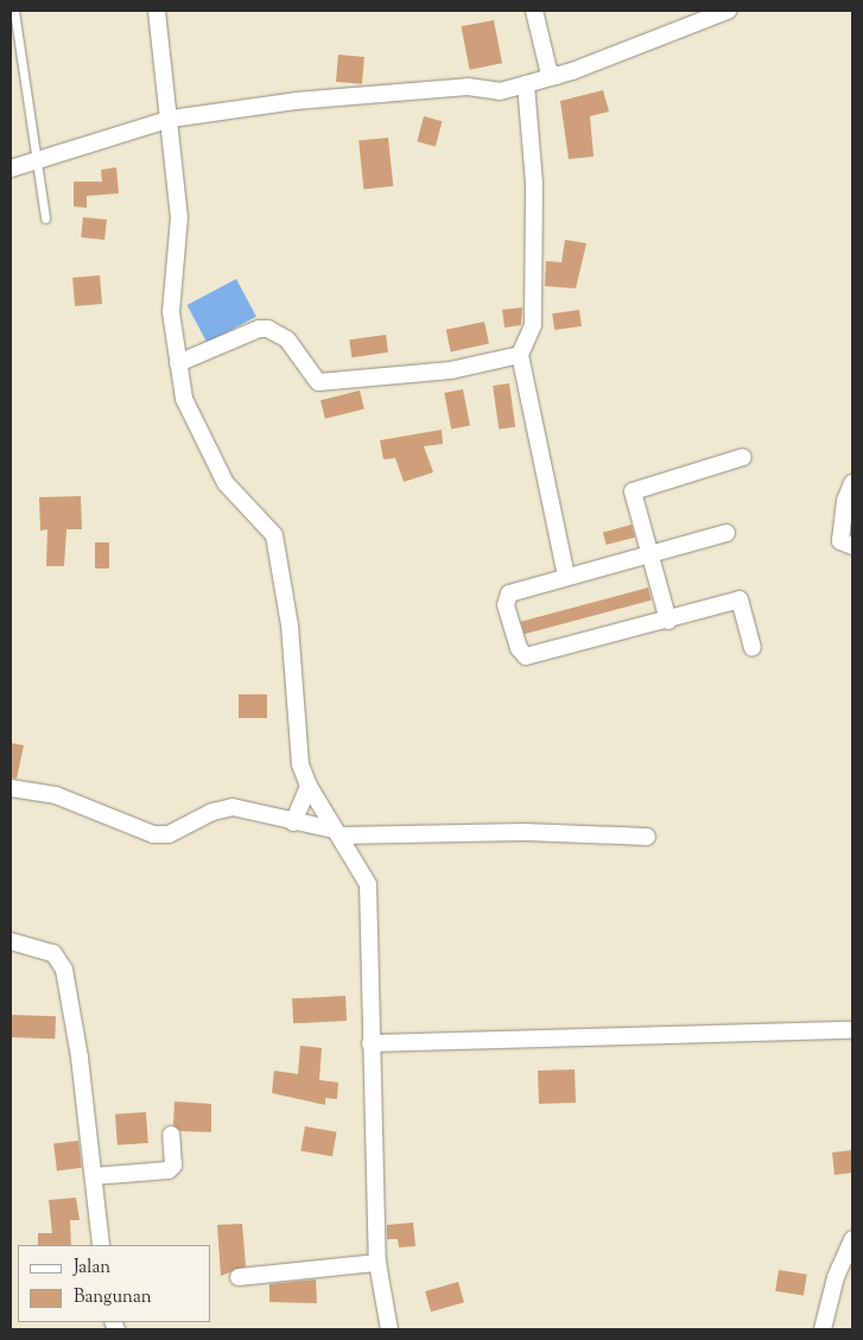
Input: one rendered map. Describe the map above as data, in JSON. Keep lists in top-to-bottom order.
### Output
{
  "legend": ["Jalan", "Bangunan"]
}
